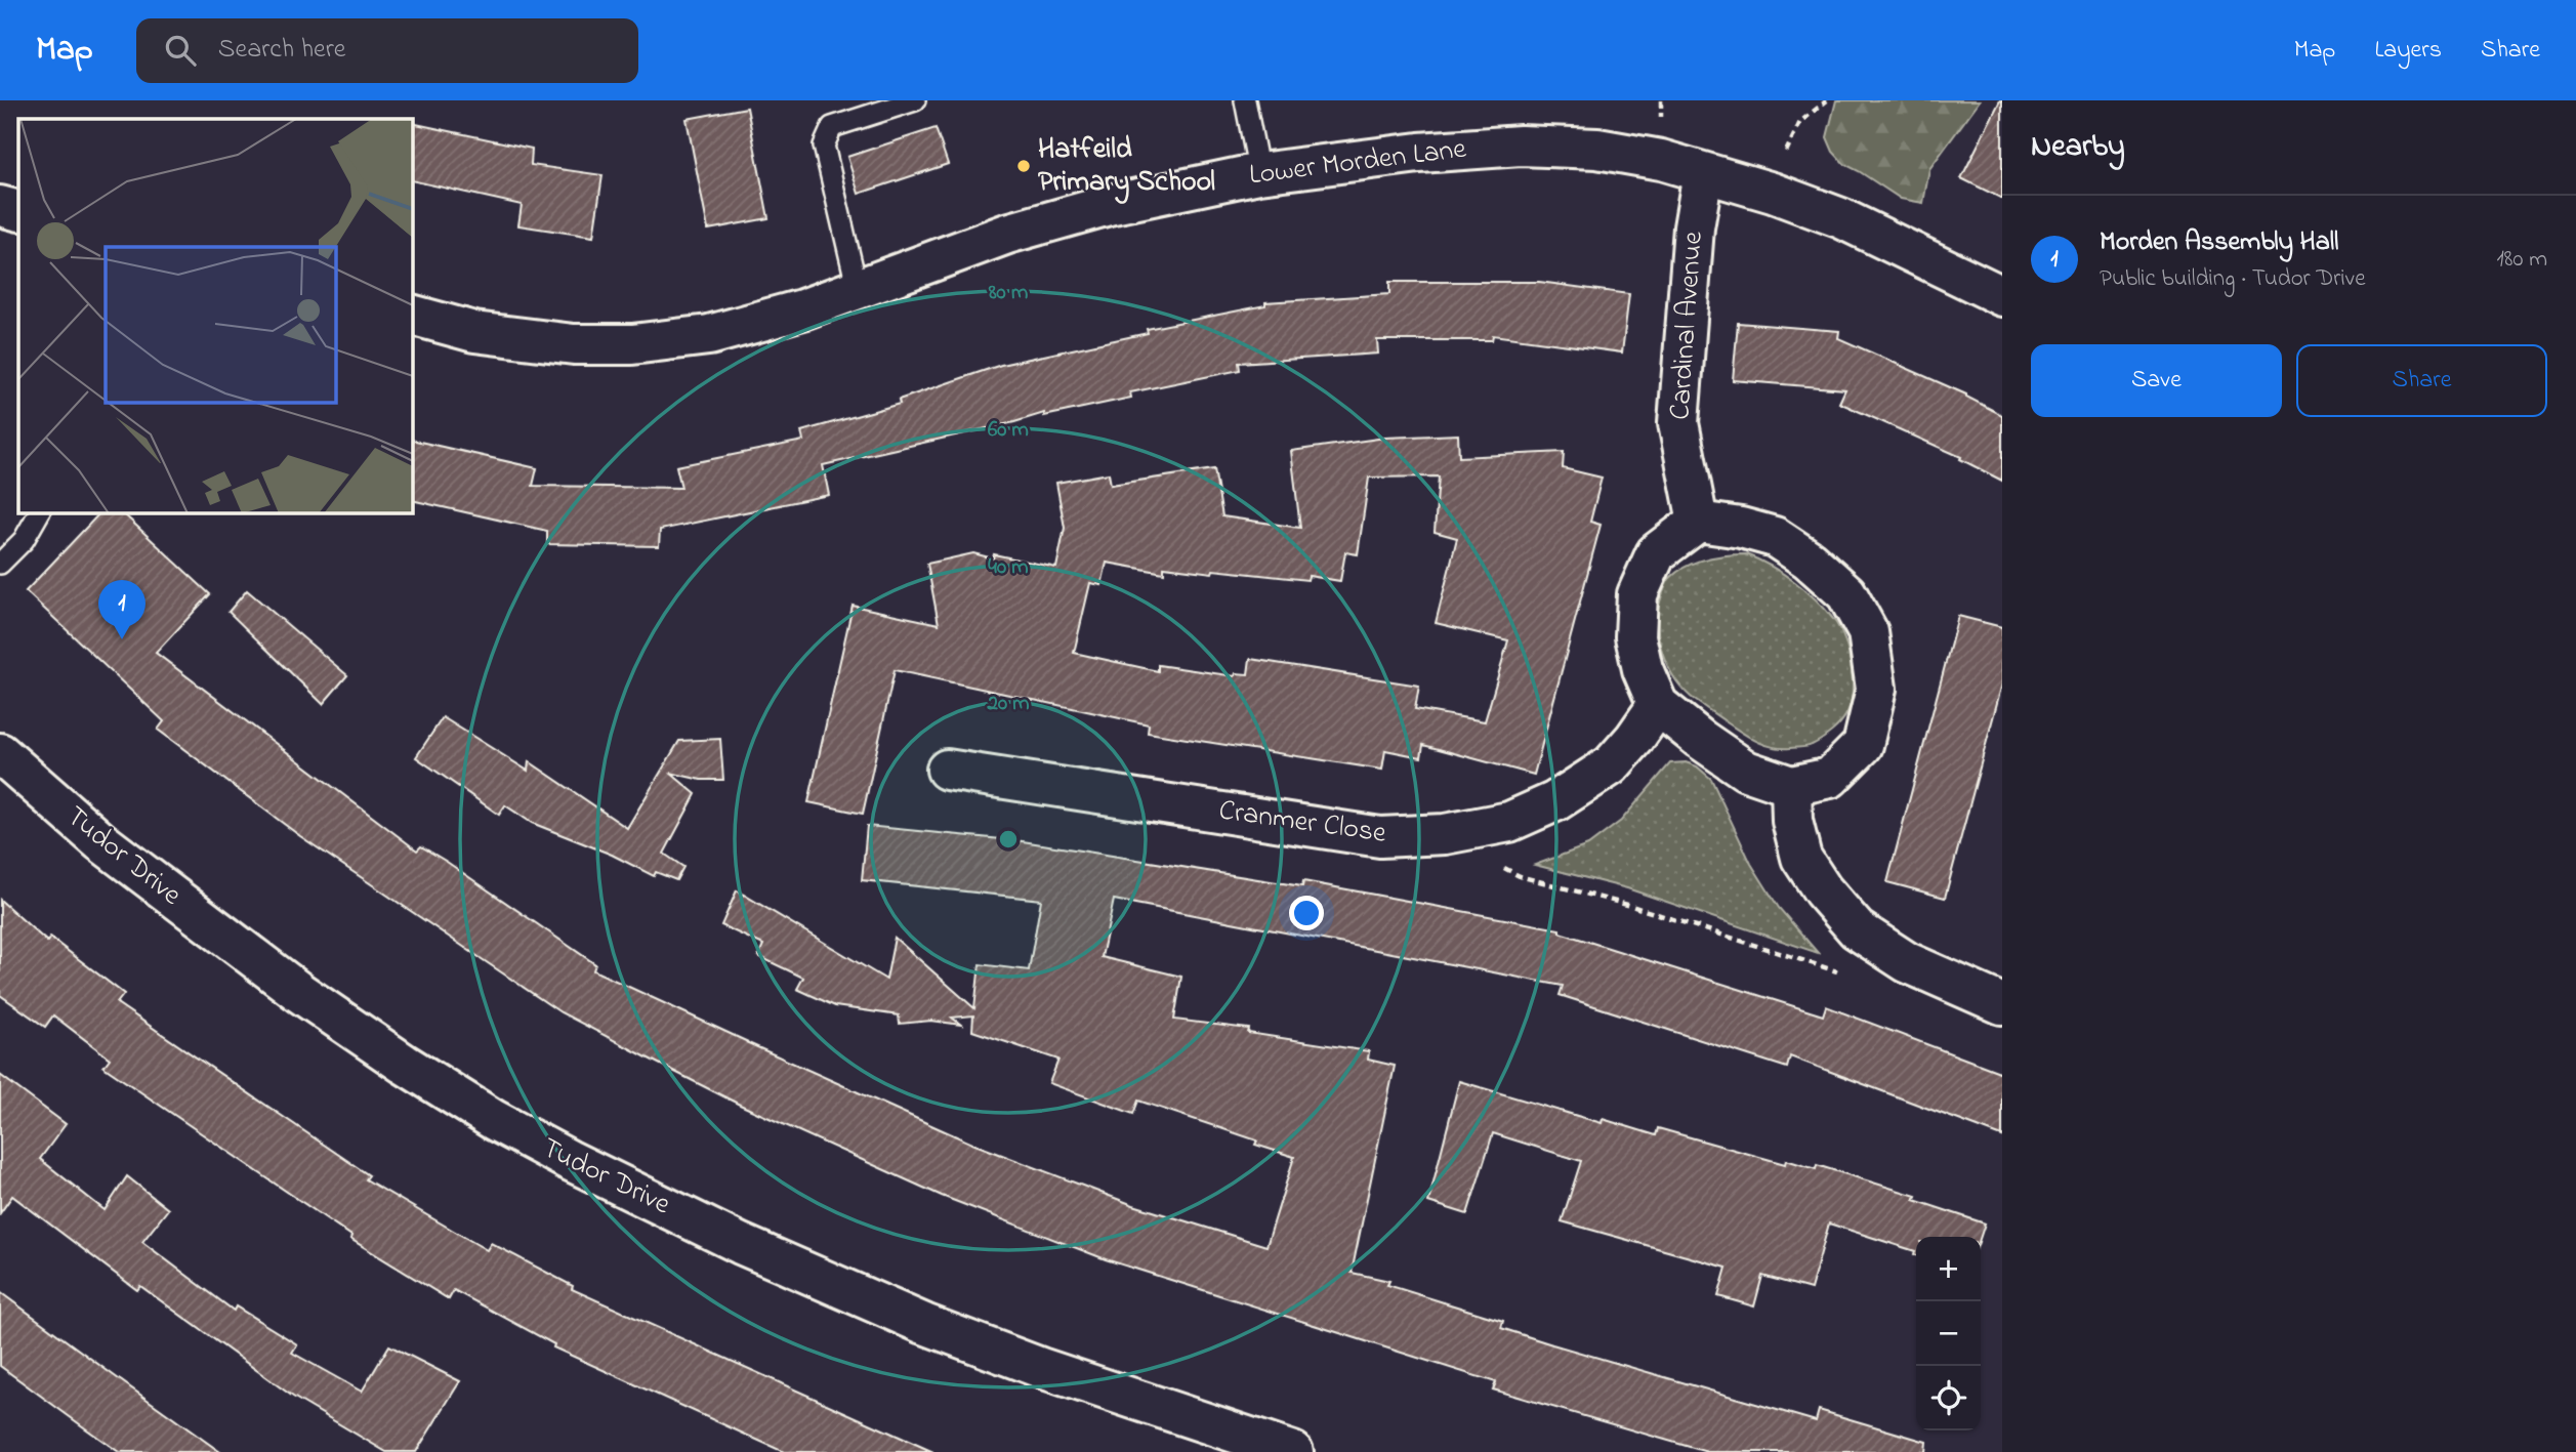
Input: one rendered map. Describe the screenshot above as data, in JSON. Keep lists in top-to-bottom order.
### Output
{
  "streets": {
    "street": [
      "Lower Morden Lane",
      "Cardinal Avenue",
      "Cranmer Close",
      "Tudor Drive"
    ]
  },
  "crossings": [
    ["Lower Morden Lane", "Cardinal Avenue"],
    ["Cardinal Avenue", "Cranmer Close"]
  ],
  "places": ["Hatfeild Primary School"],
  "page": {
    "header": "Map",
    "search": "Search here",
    "nav": ["Map", "Layers", "Share"],
    "heading": "Nearby",
    "list": [
      {
        "mark": "1",
        "name": "Morden Assembly Hall",
        "note": "Public building · Tudor Drive",
        "value": "180 m"
      }
    ],
    "buttons": ["Save", "Share"],
    "pins": "1",
    "map_buttons": ["+", "−"]
  },
  "rings": [
    "80 m",
    "60 m",
    "40 m",
    "20 m"
  ]
}
